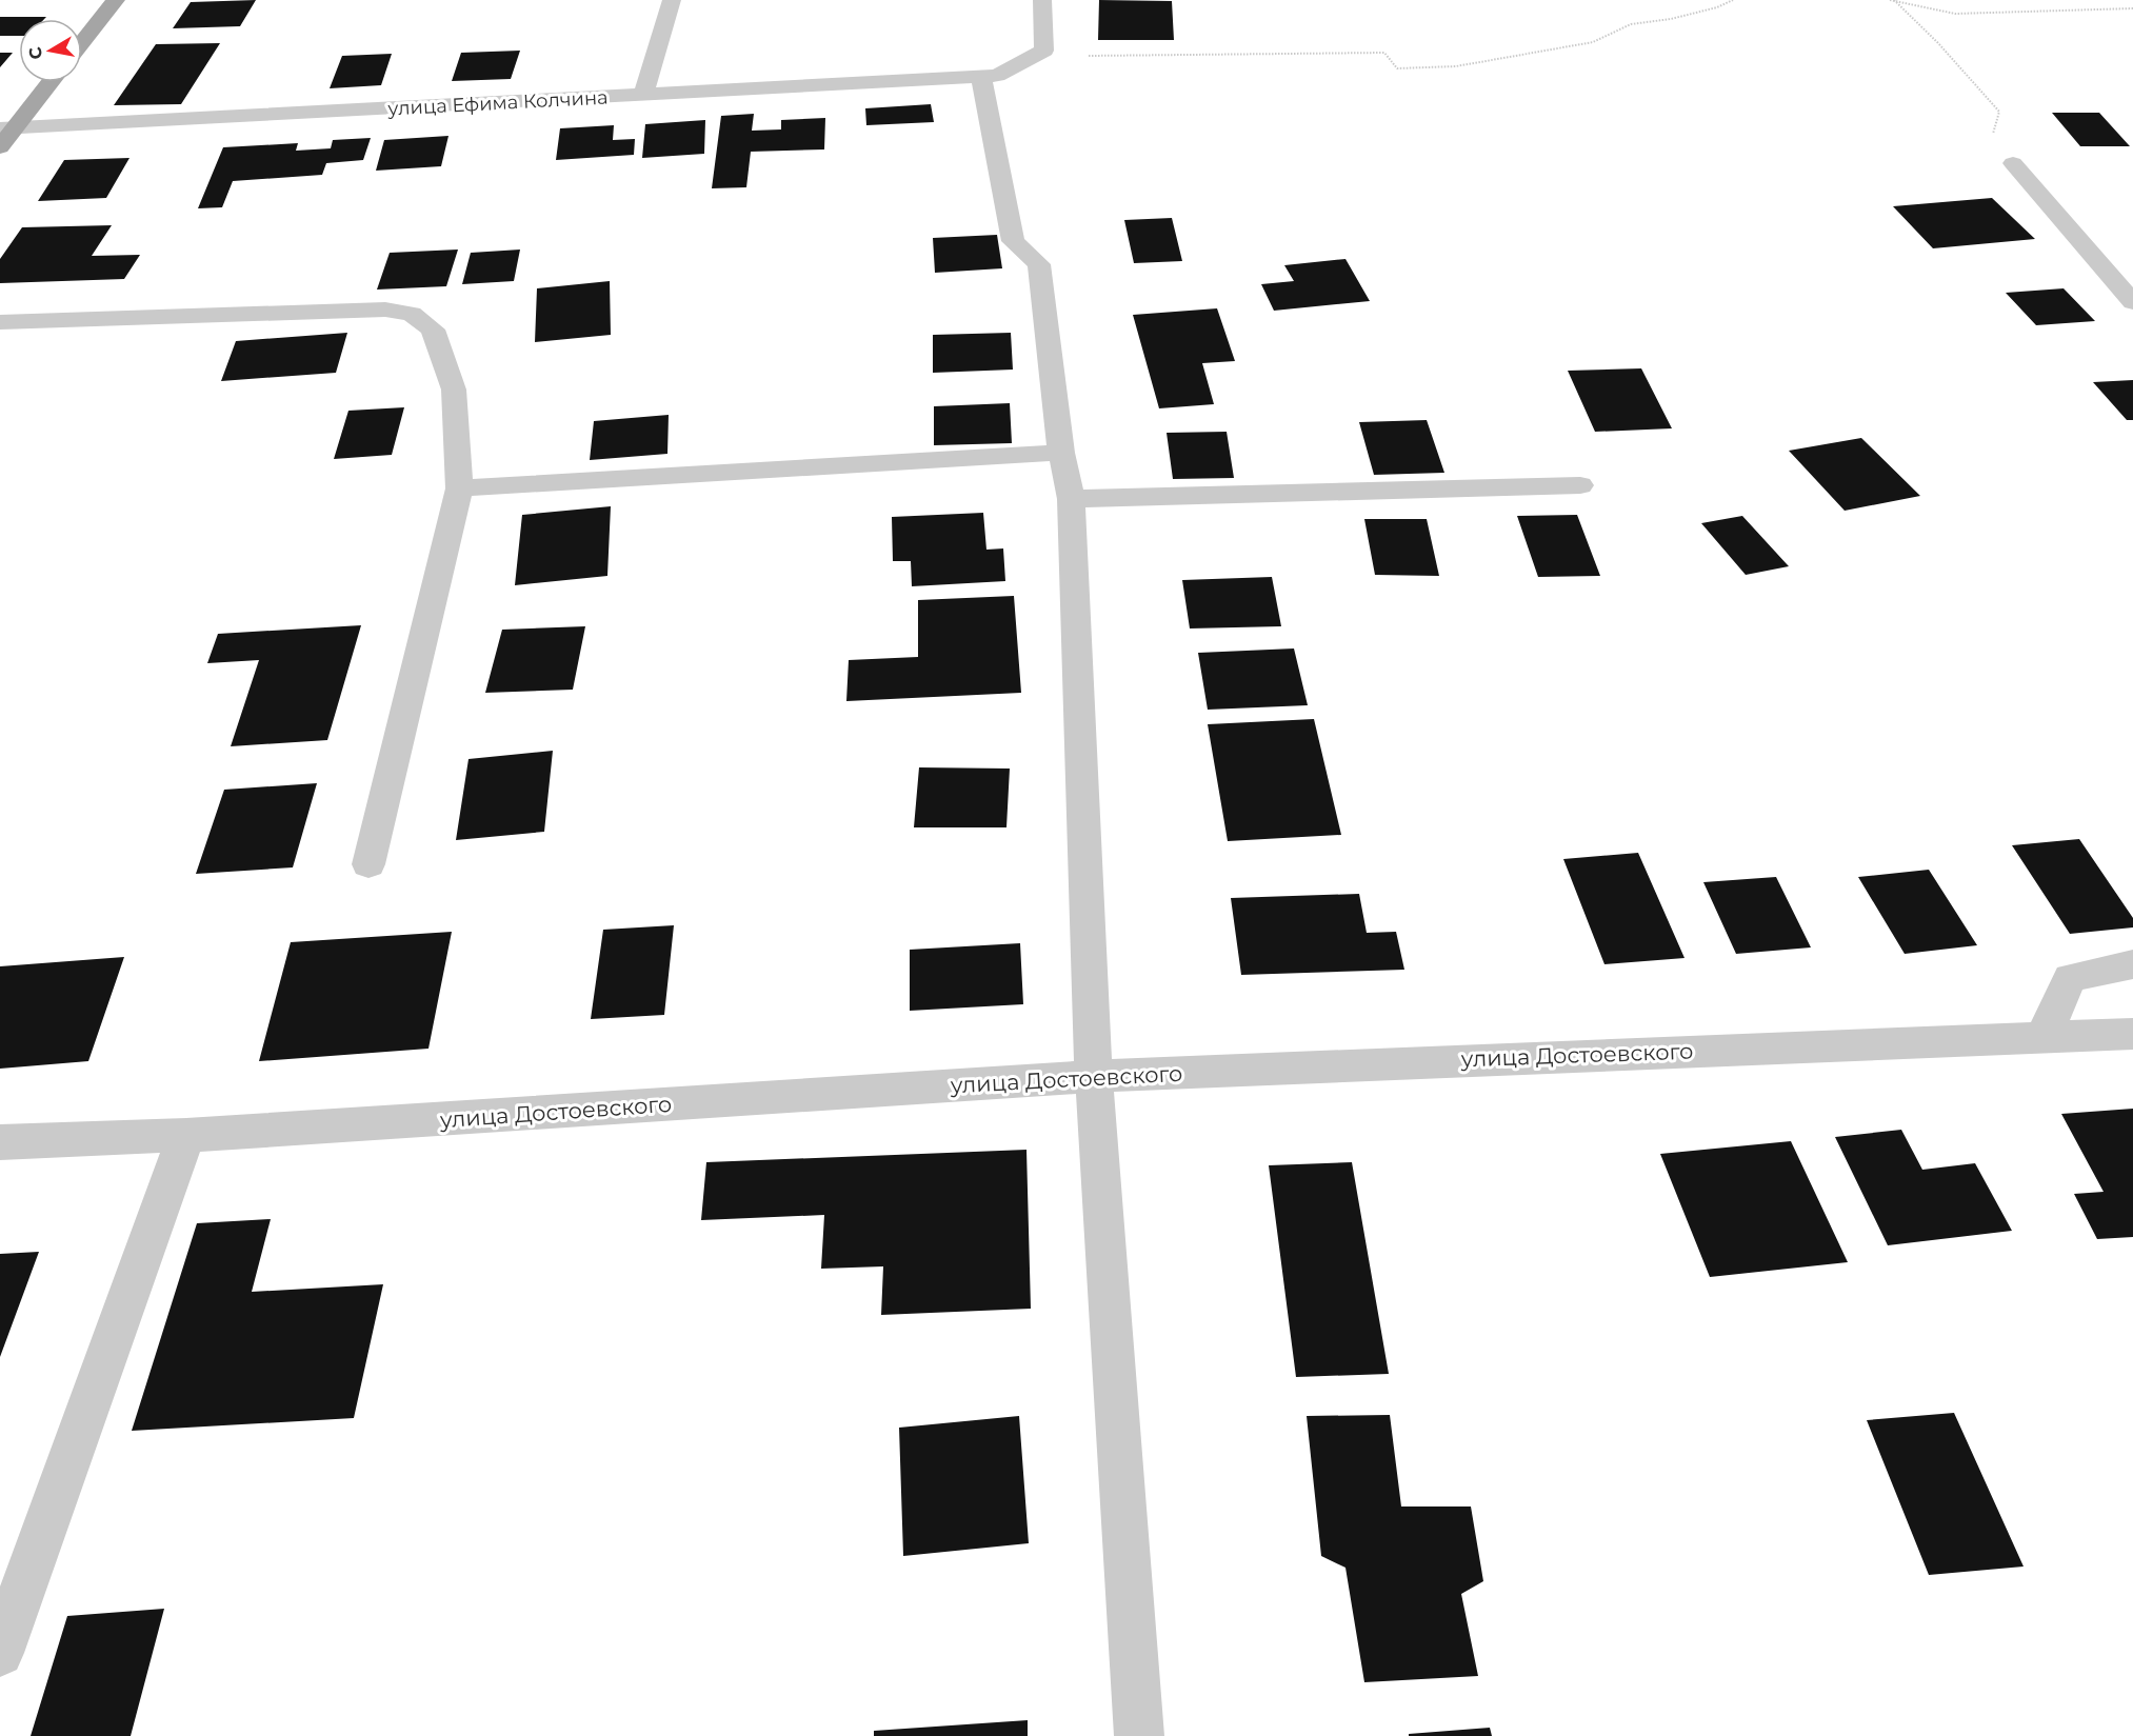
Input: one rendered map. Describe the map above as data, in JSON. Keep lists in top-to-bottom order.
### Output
{
  "streets": {
    "street": ["улица Ефима Колчина", "улица Достоевского"]
  },
  "north": "left"
}
